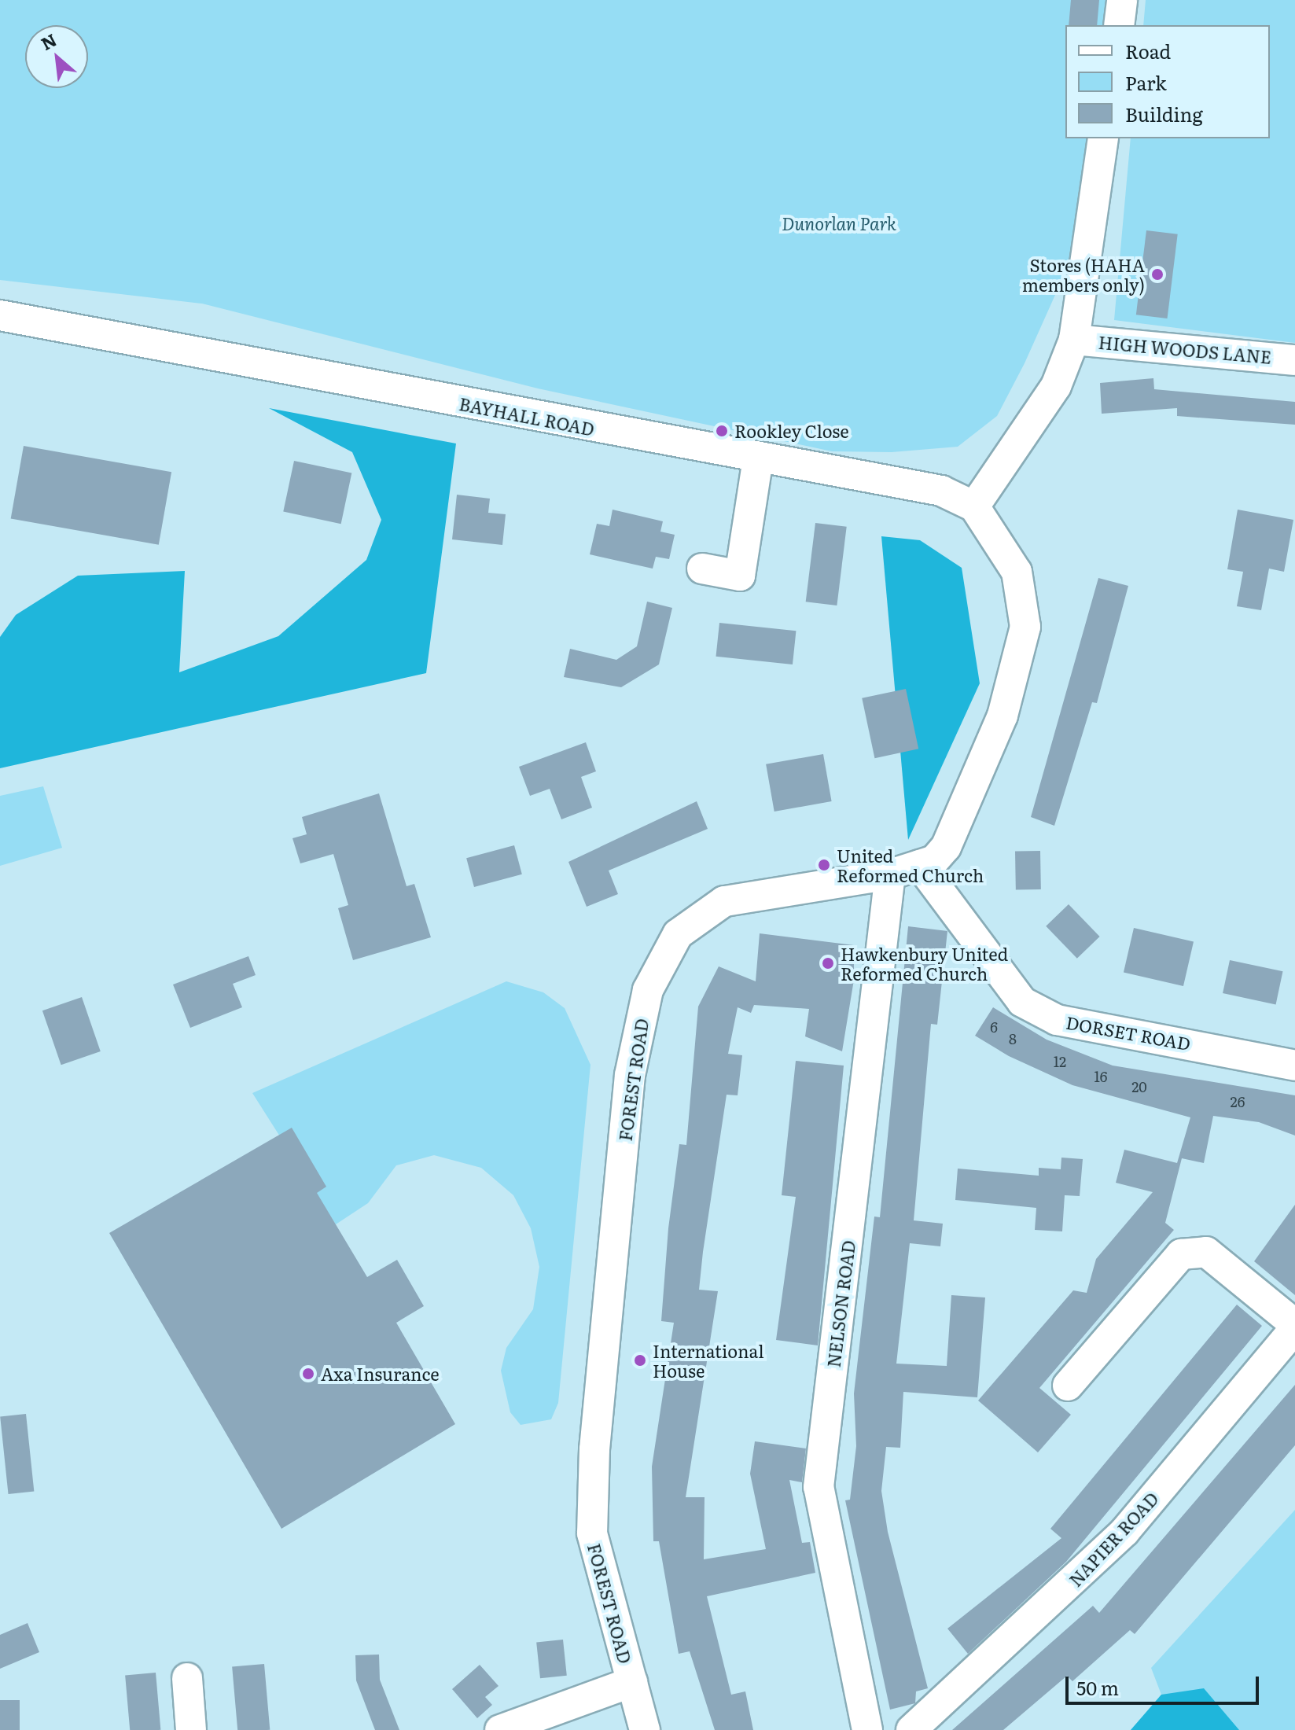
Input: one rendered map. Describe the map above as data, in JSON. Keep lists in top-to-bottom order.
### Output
{
  "streets": {
    "street": [
      "HIGH WOODS LANE",
      "BAYHALL ROAD",
      "DORSET ROAD",
      "FOREST ROAD",
      "NELSON ROAD",
      "NAPIER ROAD"
    ]
  },
  "crossings": [
    ["BAYHALL ROAD", "FOREST ROAD"],
    ["DORSET ROAD", "FOREST ROAD"],
    ["FOREST ROAD", "NELSON ROAD"]
  ],
  "parks": ["Dunorlan Park"],
  "places": [
    "Stores (HAHA members only)",
    "Rookley Close",
    "United Reformed Church",
    "Hawkenbury United Reformed Church",
    "International House",
    "Axa Insurance"
  ],
  "house_numbers": [
    "6",
    "8",
    "12",
    "16",
    "20",
    "26"
  ],
  "legend": ["Road", "Park", "Building"],
  "scale_bar": "50 m",
  "north": "top left"
}
